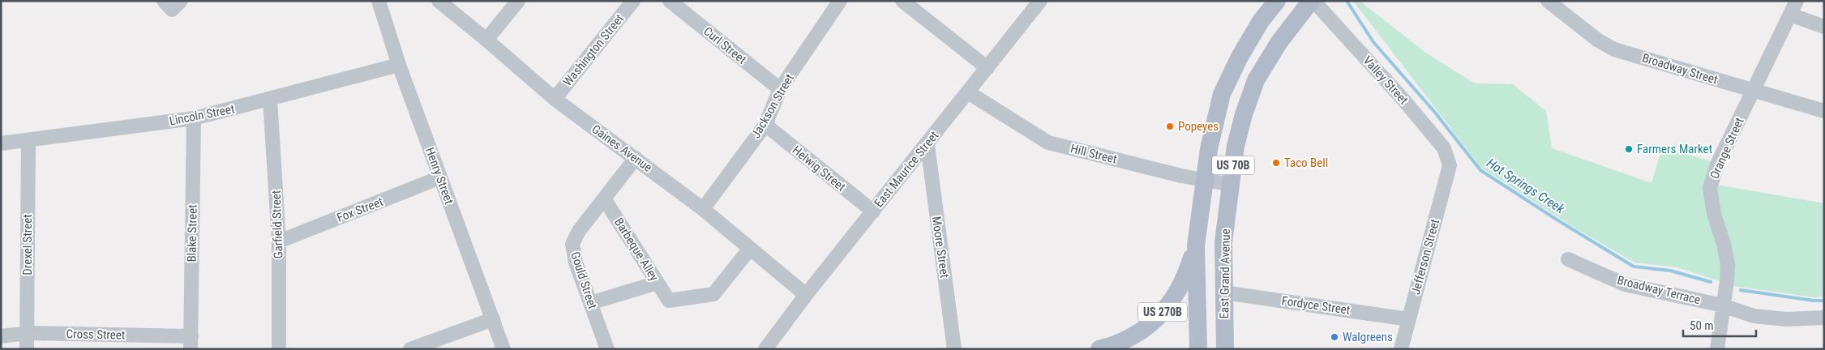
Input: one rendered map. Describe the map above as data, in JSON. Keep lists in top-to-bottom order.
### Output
{
  "streets": {
    "main road": ["US 70B", "East Grand Avenue", "US 270B"],
    "street": [
      "Curl Street",
      "Washington Street",
      "Broadway Street",
      "Valley Street",
      "Jackson Street",
      "Lincoln Street",
      "Gaines Avenue",
      "Orange Street",
      "Hill Street",
      "Helwig Street",
      "East Maurice Street",
      "Henry Street",
      "Fox Street",
      "Garfield Street",
      "Blake Street",
      "Drexel Street",
      "Moore Street",
      "Barbeque Alley",
      "Jefferson Street",
      "Gould Street",
      "Broadway Terrace",
      "Fordyce Street",
      "Cross Street"
    ]
  },
  "crossings": [
    ["Curl Street", "Jackson Street"],
    ["Washington Street", "Gaines Avenue"],
    ["Broadway Street", "Orange Street"],
    ["Valley Street", "Jefferson Street"],
    ["Valley Street", "East Grand Avenue"],
    ["Jackson Street", "Gaines Avenue"],
    ["Jackson Street", "Helwig Street"],
    ["Lincoln Street", "Henry Street"],
    ["Lincoln Street", "Garfield Street"],
    ["Lincoln Street", "Blake Street"],
    ["Lincoln Street", "Drexel Street"],
    ["Gaines Avenue", "East Maurice Street"],
    ["Gaines Avenue", "Barbeque Alley"],
    ["Gaines Avenue", "Gould Street"],
    ["Orange Street", "Broadway Terrace"],
    ["Hill Street", "US 70B"],
    ["Hill Street", "East Maurice Street"],
    ["Hill Street", "East Grand Avenue"],
    ["US 70B", "US 270B"],
    ["Helwig Street", "East Maurice Street"],
    ["East Maurice Street", "Moore Street"],
    ["Henry Street", "Fox Street"],
    ["Fox Street", "Garfield Street"],
    ["Blake Street", "Cross Street"],
    ["Drexel Street", "Cross Street"],
    ["Barbeque Alley", "Gould Street"],
    ["Jefferson Street", "Fordyce Street"],
    ["East Grand Avenue", "Fordyce Street"]
  ],
  "water": ["Hot Springs Creek"],
  "places": [
    "Popeyes",
    "Farmers Market",
    "Taco Bell",
    "Walgreens"
  ],
  "scale_bar": "50 m"
}
